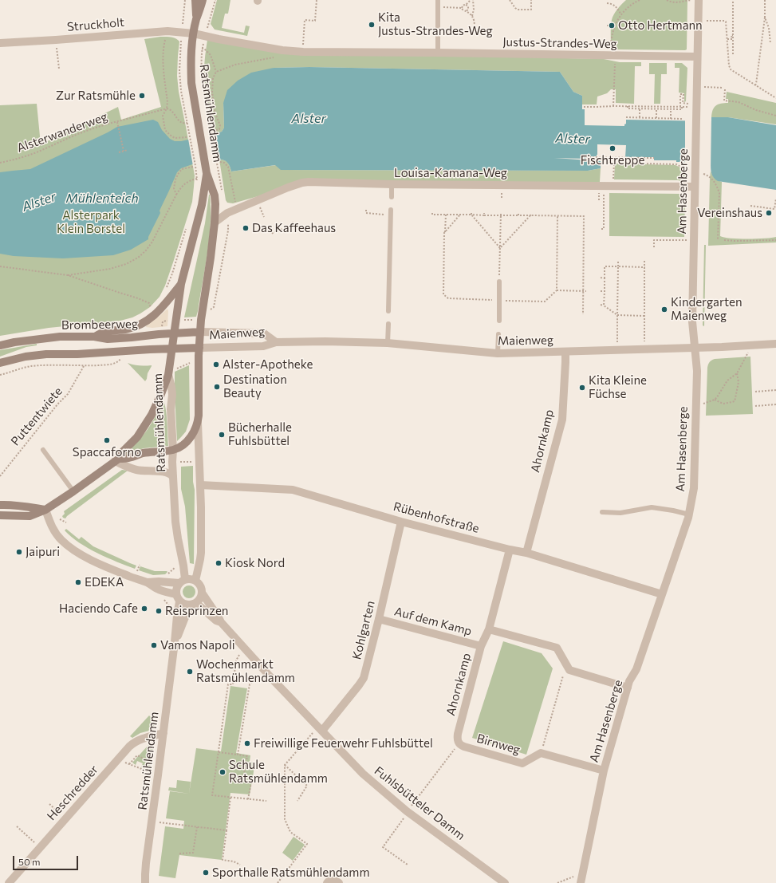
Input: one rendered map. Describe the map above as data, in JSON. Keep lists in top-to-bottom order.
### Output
{
  "streets": {
    "main road": ["Ratsmühlendamm", "Brombeerweg"],
    "street": [
      "Struckholt",
      "Justus-Strandes-Weg",
      "Louisa-Kamana-Weg",
      "Am Hasenberge",
      "Maienweg",
      "Ahornkamp",
      "Rübenhofstraße",
      "Auf dem Kamp",
      "Kohlgarten",
      "Birnweg",
      "Heschredder",
      "Fuhlsbütteler Damm"
    ],
    "path": ["Alsterwanderweg", "Puttentwiete"]
  },
  "crossings": [
    ["Struckholt", "Justus-Strandes-Weg"],
    ["Struckholt", "Ratsmühlendamm"],
    ["Justus-Strandes-Weg", "Ratsmühlendamm"],
    ["Justus-Strandes-Weg", "Am Hasenberge"],
    ["Ratsmühlendamm", "Louisa-Kamana-Weg"],
    ["Ratsmühlendamm", "Brombeerweg"],
    ["Ratsmühlendamm", "Maienweg"],
    ["Ratsmühlendamm", "Rübenhofstraße"],
    ["Ratsmühlendamm", "Heschredder"],
    ["Ratsmühlendamm", "Fuhlsbütteler Damm"],
    ["Louisa-Kamana-Weg", "Am Hasenberge"],
    ["Am Hasenberge", "Maienweg"],
    ["Am Hasenberge", "Rübenhofstraße"],
    ["Brombeerweg", "Maienweg"],
    ["Maienweg", "Ahornkamp"],
    ["Ahornkamp", "Rübenhofstraße"],
    ["Ahornkamp", "Auf dem Kamp"],
    ["Ahornkamp", "Birnweg"],
    ["Rübenhofstraße", "Kohlgarten"],
    ["Auf dem Kamp", "Kohlgarten"],
    ["Kohlgarten", "Fuhlsbütteler Damm"]
  ],
  "water": ["Alster", "Mühlenteich"],
  "parks": ["Alsterpark Klein Borstel"],
  "places": [
    "Kita Justus-Strandes-Weg",
    "Otto Hertmann",
    "Zur Ratsmühle",
    "Fischtreppe",
    "Vereinshaus",
    "Das Kaffeehaus",
    "Kindergarten Maienweg",
    "Alster-Apotheke",
    "Destination Beauty",
    "Kita Kleine Füchse",
    "Bücherhalle Fuhlsbüttel",
    "Spaccaforno",
    "Jaipuri",
    "Kiosk Nord",
    "EDEKA",
    "Haciendo Cafe",
    "Reisprinzen",
    "Vamos Napoli",
    "Wochenmarkt Ratsmühlendamm",
    "Freiwillige Feuerwehr Fuhlsbüttel",
    "Schule Ratsmühlendamm",
    "Sporthalle Ratsmühlendamm"
  ],
  "scale_bar": "50 m"
}
